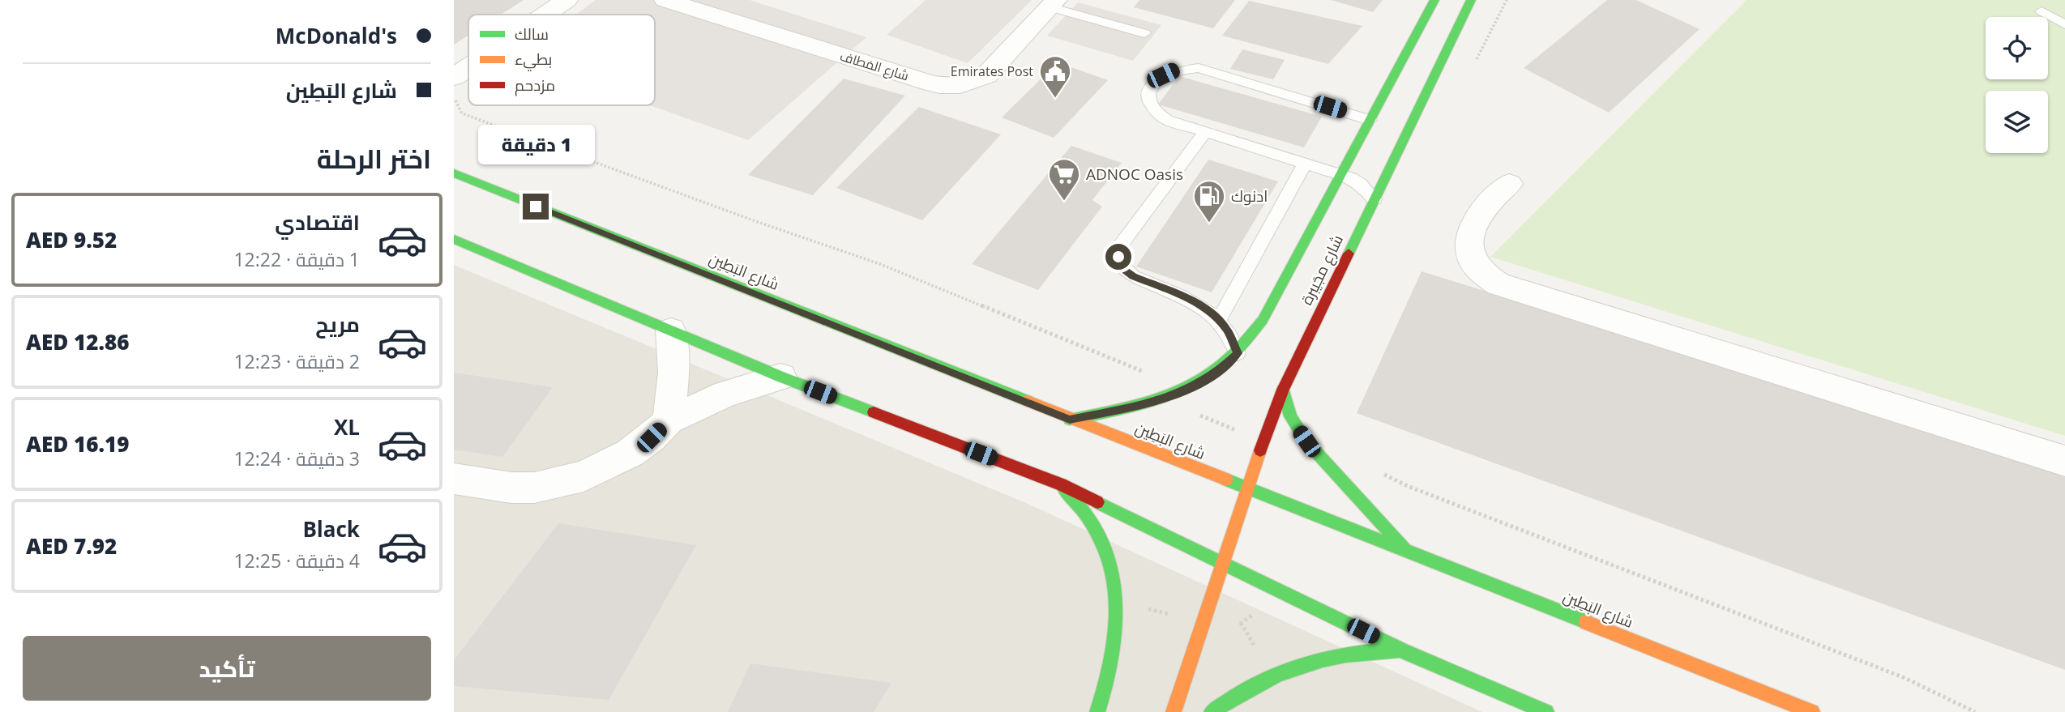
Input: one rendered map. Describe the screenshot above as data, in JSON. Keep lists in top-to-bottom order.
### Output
{
  "streets": {
    "main road": ["شارع مجَيبرة", "شارع البَطِين"],
    "street": ["شارع المَطاف"]
  },
  "crossings": [
    ["شارع مجَيبرة", "شارع البَطِين"]
  ],
  "places": {
    "public building": ["Emirates Post"],
    "supermarket": ["ADNOC Oasis"],
    "fuel station": ["ادنوك"]
  },
  "legend": ["سالك", "بطيء", "مزدحم"],
  "page": {
    "banner": ["McDonald's", "شارع البَطِين"],
    "bubble": "1 دقيقة",
    "heading": "اختر الرحلة",
    "list": [
      {
        "name": "اقتصادي",
        "note": "1 دقيقة · 12:22",
        "value": "AED 9.52"
      },
      {
        "name": "مريح",
        "note": "2 دقيقة · 12:23",
        "value": "AED 12.86"
      },
      {
        "name": "XL",
        "note": "3 دقيقة · 12:24",
        "value": "AED 16.19"
      },
      {
        "name": "Black",
        "note": "4 دقيقة · 12:25",
        "value": "AED 7.92"
      }
    ],
    "buttons": "تأكيد"
  }
}
